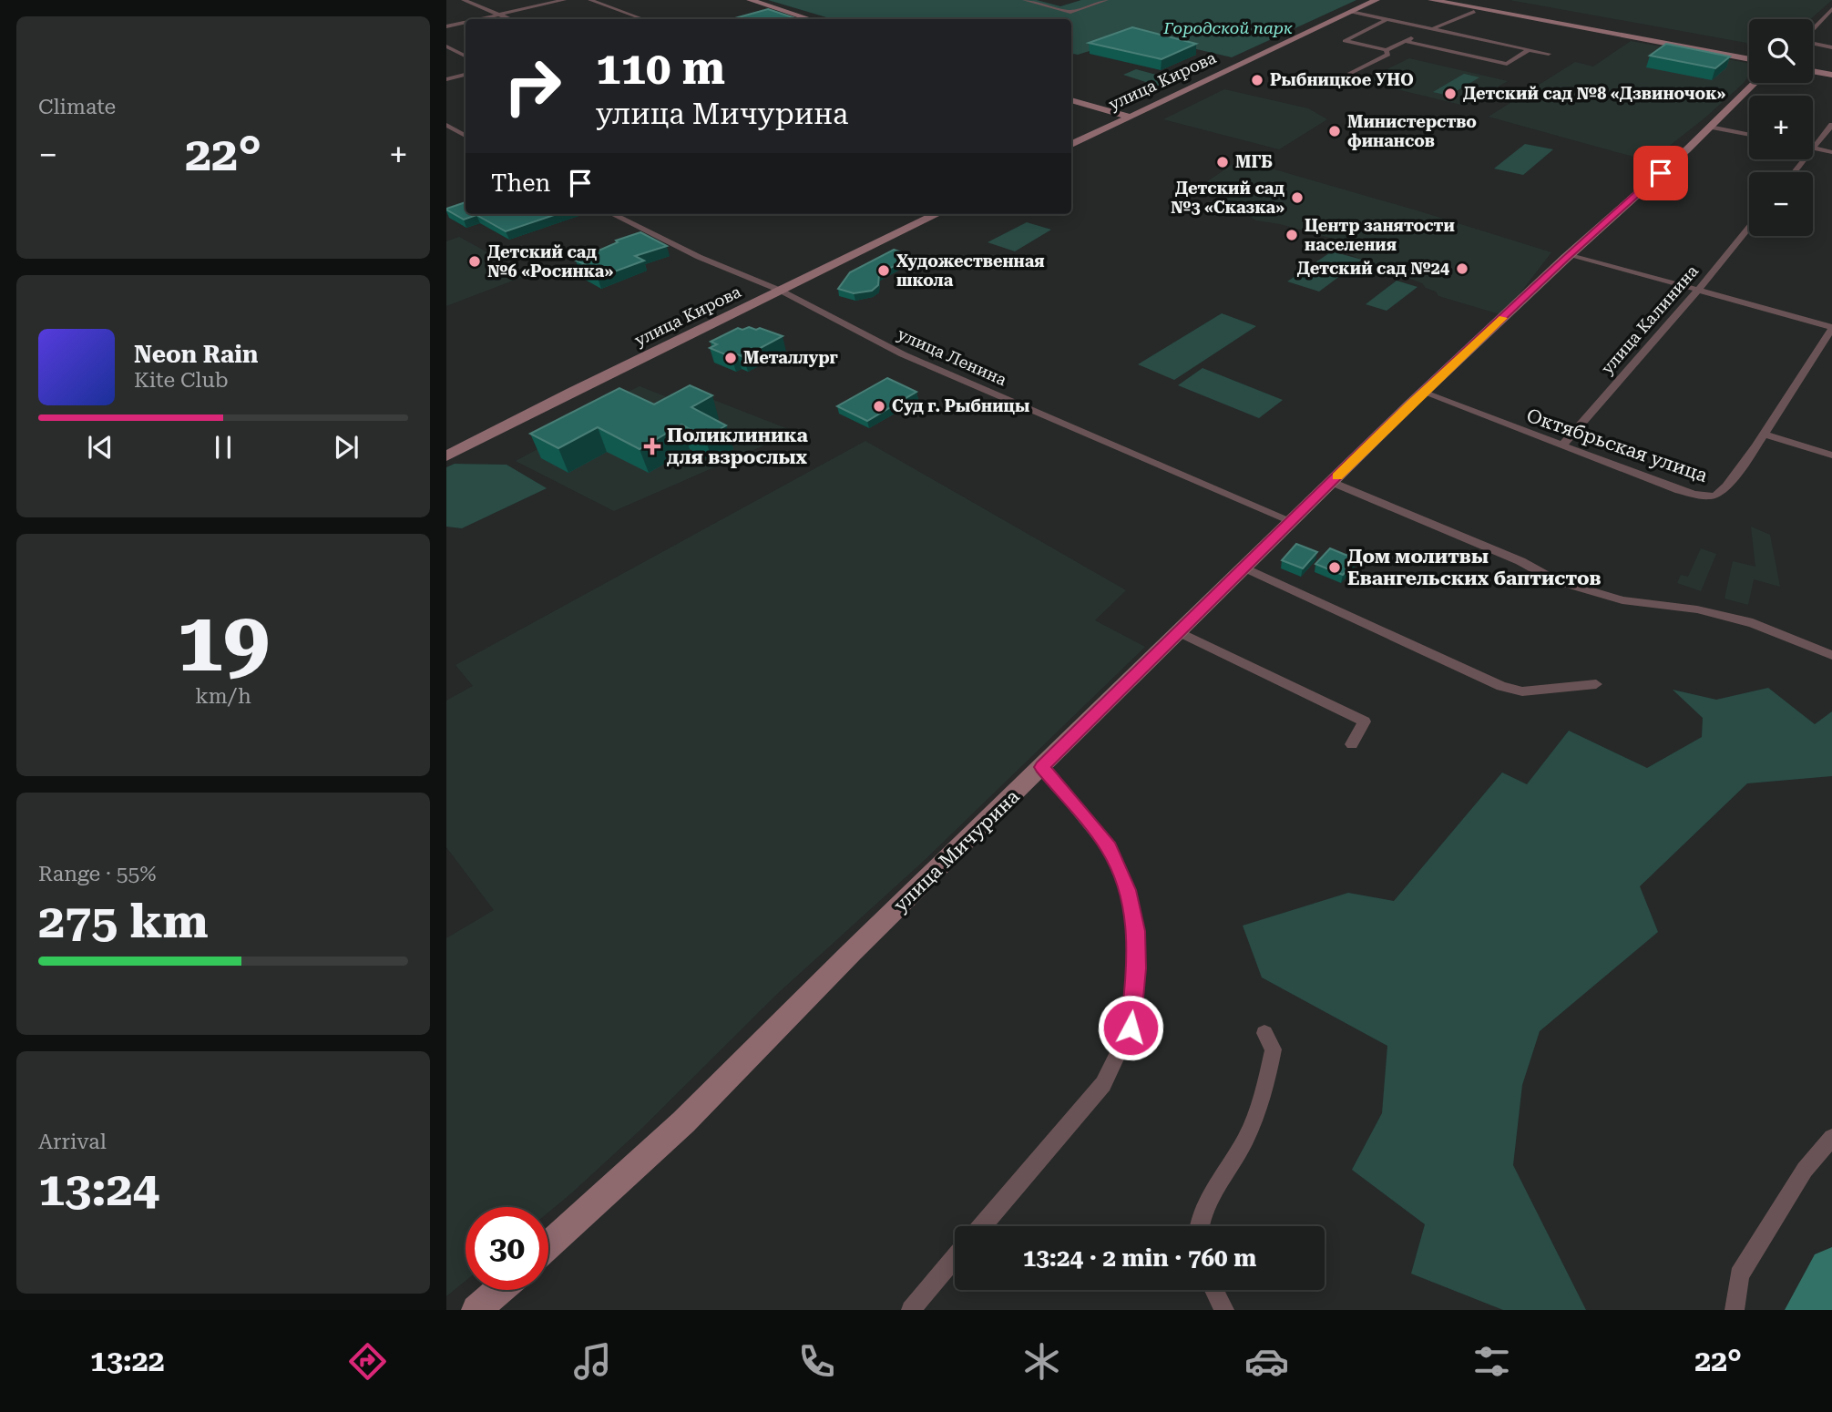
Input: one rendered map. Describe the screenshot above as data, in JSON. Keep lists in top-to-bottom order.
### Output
{
  "streets": {
    "street": [
      "улица Кирова",
      "улица Калинина",
      "улица Ленина",
      "Октябрьская улица",
      "улица Мичурина"
    ]
  },
  "crossings": [
    ["улица Кирова", "улица Ленина"],
    ["улица Калинина", "Октябрьская улица"],
    ["улица Ленина", "улица Мичурина"],
    ["Октябрьская улица", "улица Мичурина"]
  ],
  "parks": ["Городской парк"],
  "places": {
    "other": [
      "Рыбницкое УНО",
      "Детский сад №8 «Дзвиночок»",
      "Министерство финансов",
      "МГБ",
      "Детский сад №3 «Сказка»",
      "Центр занятости населения",
      "Детский сад №6 «Росинка»",
      "Детский сад №24",
      "Художественная школа",
      "Металлург",
      "Суд г. Рыбницы",
      "Дом молитвы Евангельских баптистов"
    ],
    "health": ["Поликлиника для взрослых"]
  },
  "page": {
    "tile": [
      "Climate",
      ["19", "km/h"],
      ["Range · 55%", "275 km"],
      ["Arrival", "13:24"]
    ],
    "map_buttons": ["+", "−"],
    "turn": ["110 m", "улица Мичурина"],
    "heat": ["−", "22°", "+"],
    "then": "Then",
    "song": ["Neon Rain", "Kite Club"],
    "limit": "30",
    "trip": "13:24 · 2 min · 760 m",
    "tabs": ["13:22", "22°"]
  }
}
